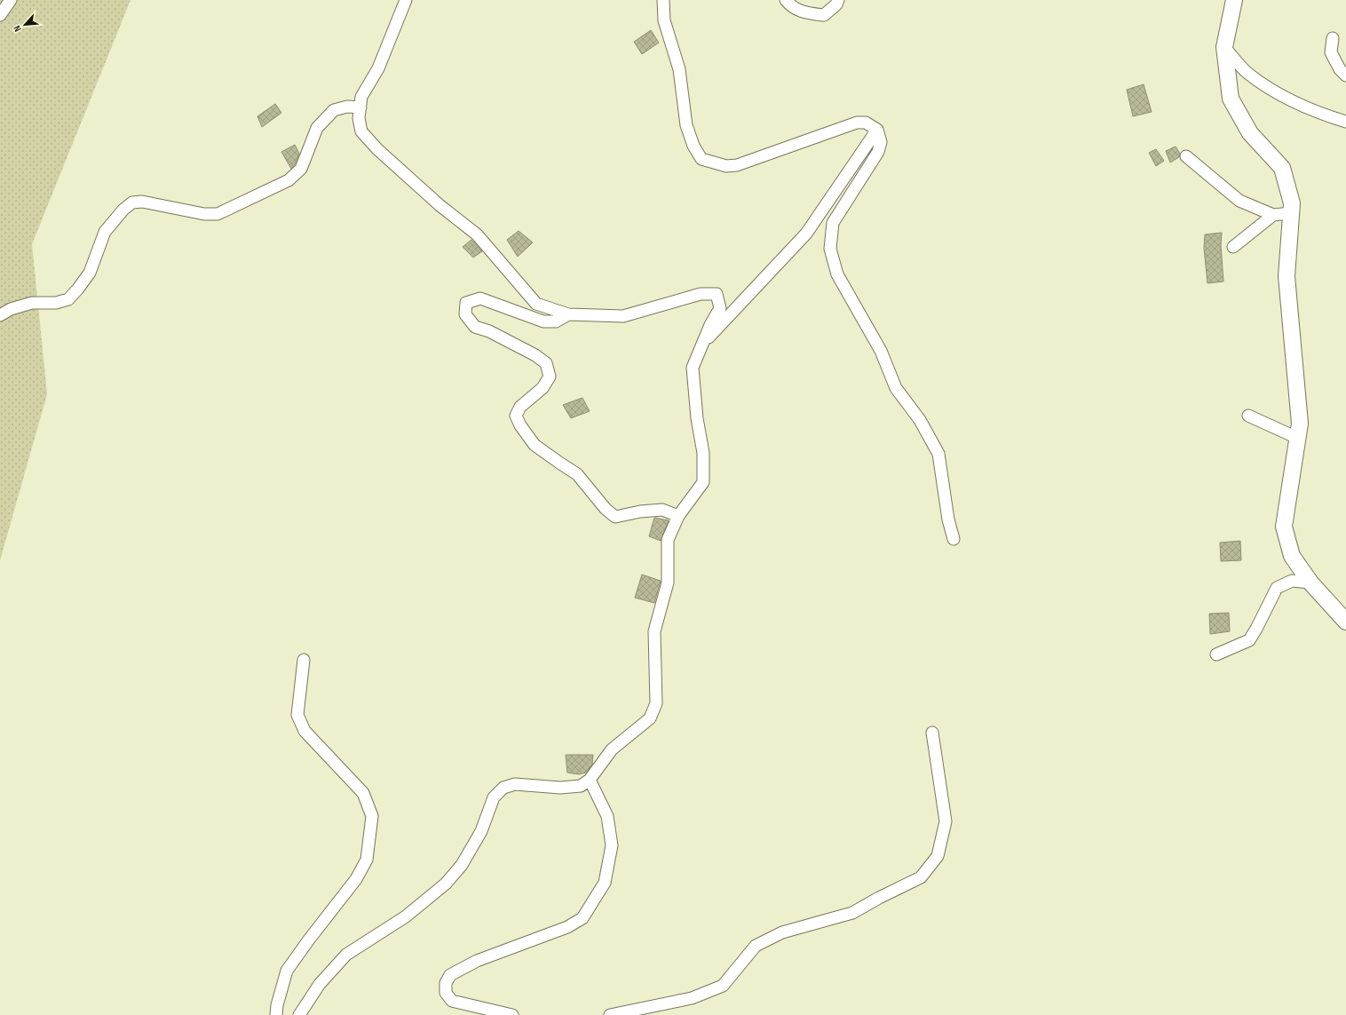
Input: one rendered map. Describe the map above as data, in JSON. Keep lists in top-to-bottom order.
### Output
{
  "north": "bottom left"
}
